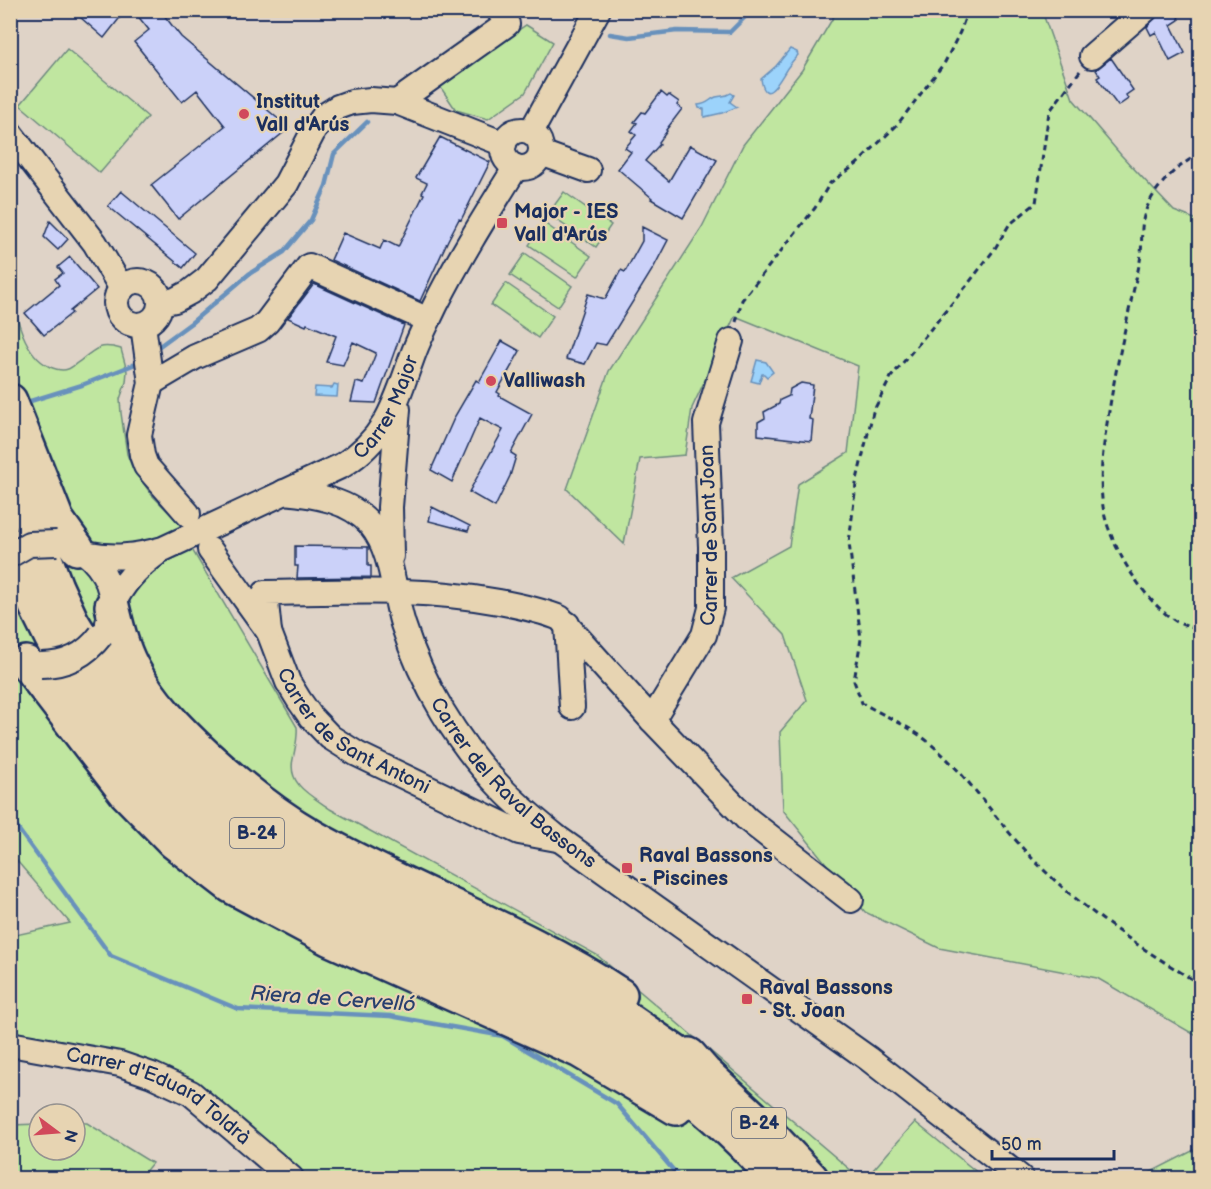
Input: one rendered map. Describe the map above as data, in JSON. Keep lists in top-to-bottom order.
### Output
{
  "streets": {
    "highway": ["B-24"],
    "street": [
      "Carrer Major",
      "Carrer de Sant Joan",
      "Carrer de Sant Antoni",
      "Carrer del Raval Bassons",
      "Carrer d'Eduard Toldrà"
    ]
  },
  "crossings": [
    ["Carrer de Sant Antoni", "Carrer del Raval Bassons"]
  ],
  "water": ["Riera de Cervelló"],
  "places": {
    "other": ["Institut Vall d'Arús", "Valliwash"],
    "transit": ["Major - IES Vall d'Arús", "Raval Bassons - Piscines", "Raval Bassons - St. Joan"]
  },
  "scale_bar": "50 m",
  "north": "right"
}
